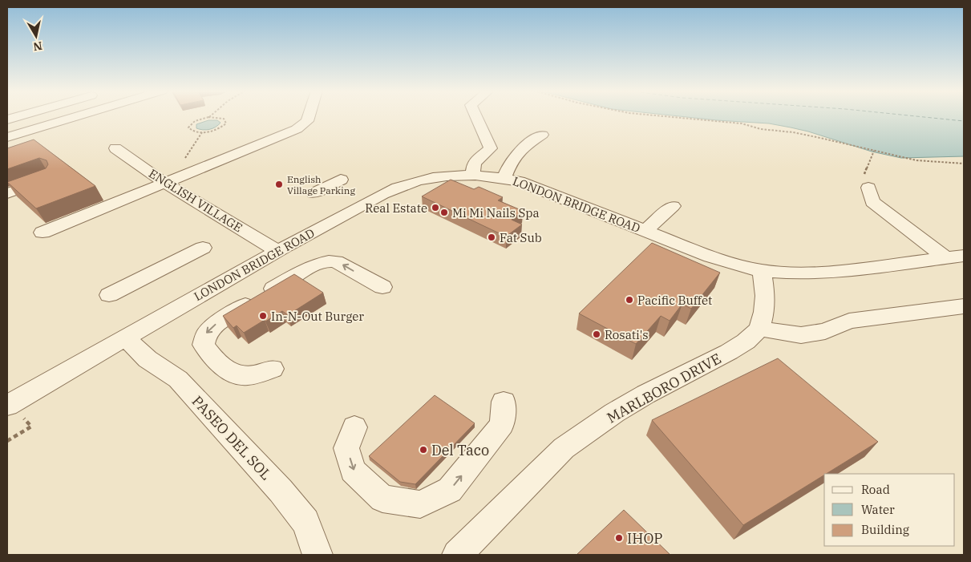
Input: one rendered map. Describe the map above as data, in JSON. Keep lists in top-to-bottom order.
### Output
{
  "streets": {
    "street": [
      "ENGLISH VILLAGE",
      "LONDON BRIDGE ROAD",
      "MARLBORO DRIVE",
      "PASEO DEL SOL"
    ]
  },
  "crossings": [
    ["ENGLISH VILLAGE", "LONDON BRIDGE ROAD"],
    ["LONDON BRIDGE ROAD", "PASEO DEL SOL"]
  ],
  "places": [
    "English Village Parking",
    "Real Estate",
    "Mi Mi Nails Spa",
    "Fat Sub",
    "Pacific Buffet",
    "In-N-Out Burger",
    "Rosati's",
    "Del Taco",
    "IHOP"
  ],
  "legend": ["Road", "Water", "Building"],
  "north": "bottom"
}
